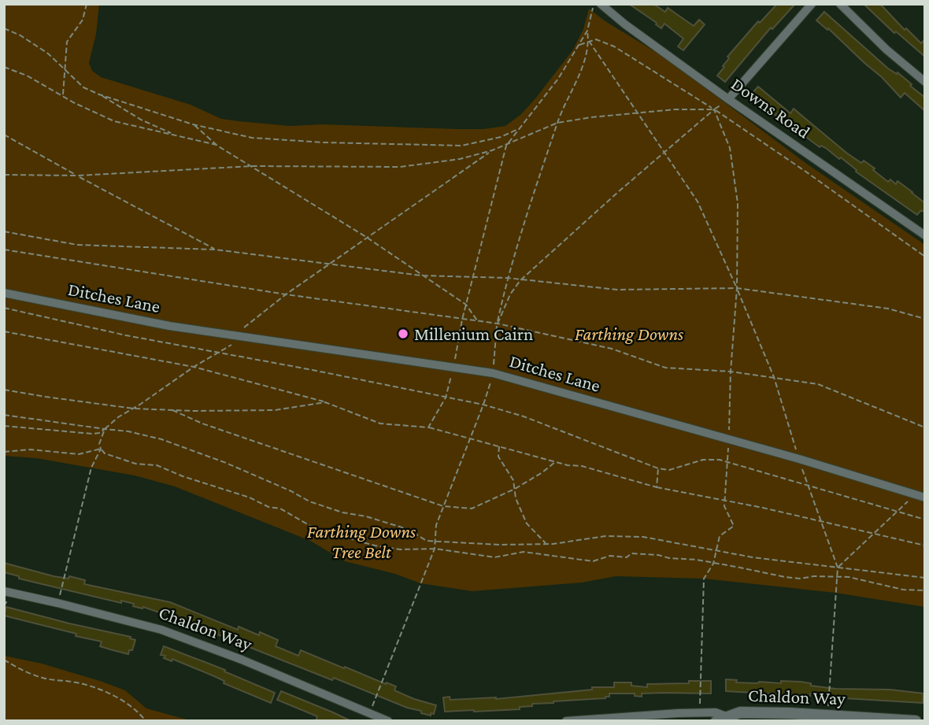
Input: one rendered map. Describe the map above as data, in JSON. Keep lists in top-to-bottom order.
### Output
{
  "streets": {
    "street": ["Downs Road", "Ditches Lane", "Chaldon Way"]
  },
  "parks": ["Farthing Downs", "Farthing Downs Tree Belt"],
  "places": ["Millenium Cairn"]
}
